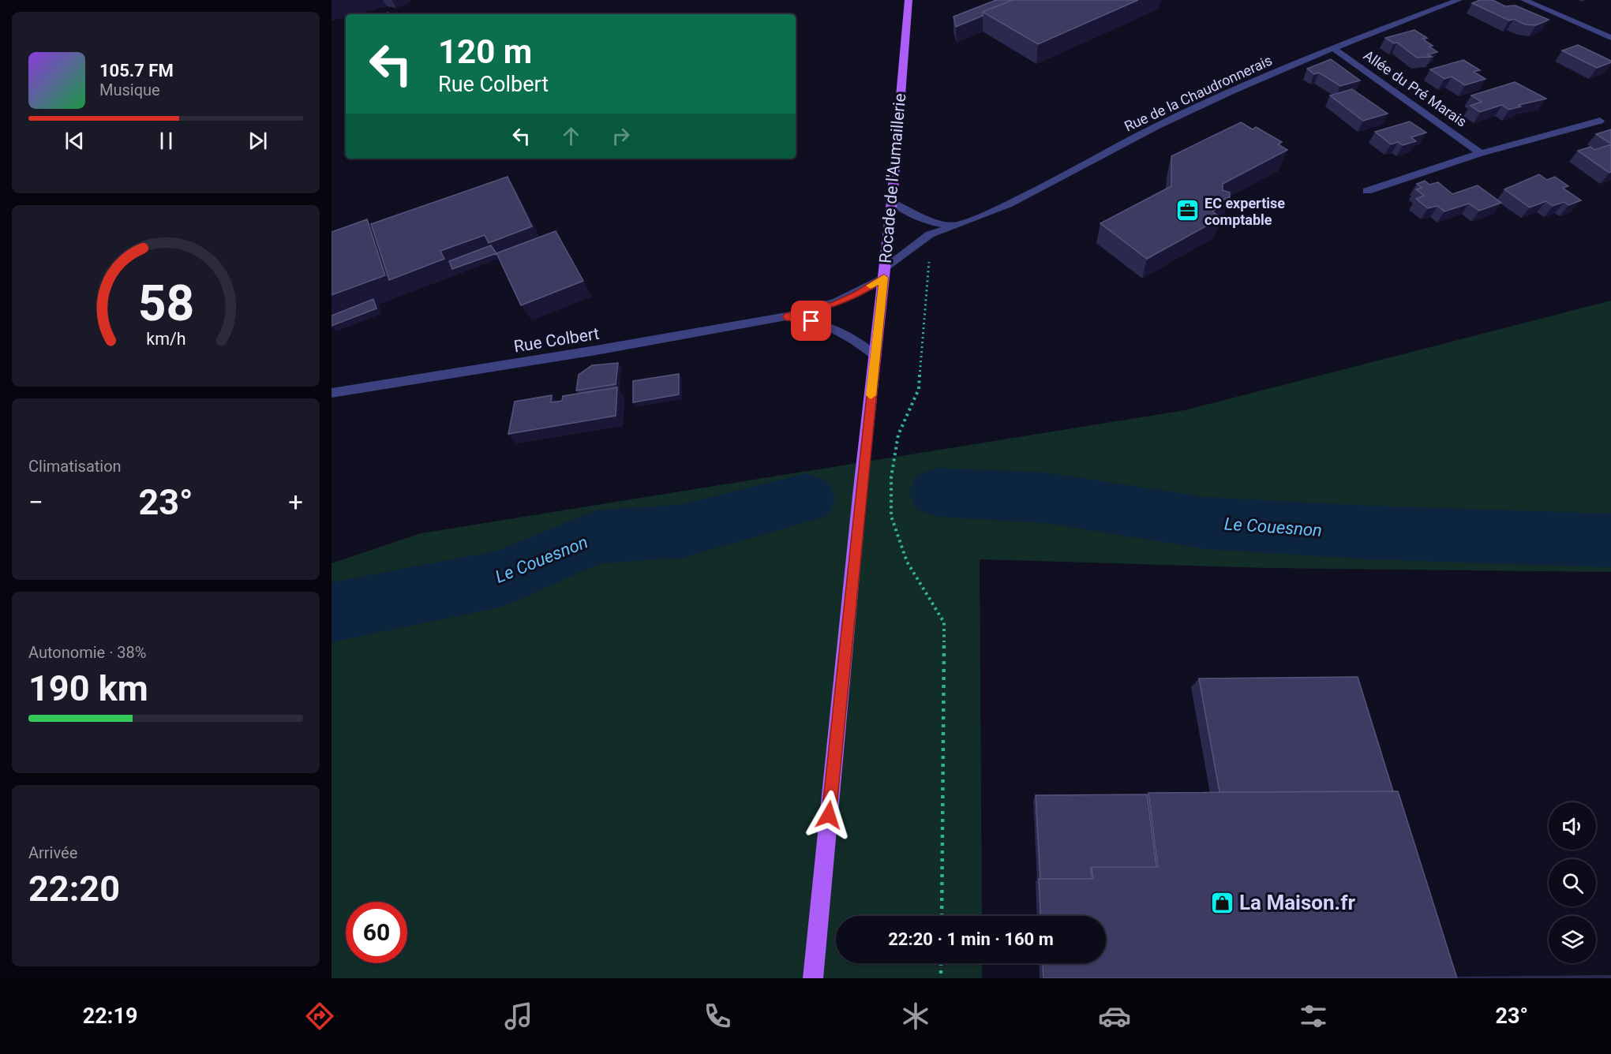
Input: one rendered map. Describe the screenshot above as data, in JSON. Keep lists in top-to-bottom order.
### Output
{
  "streets": {
    "main road": ["Rocade de l'Aumaillerie"],
    "street": ["Allée du Pré Marais", "Rue de la Chaudronnerais", "Rue Colbert"]
  },
  "crossings": [
    ["Allée du Pré Marais", "Rue de la Chaudronnerais"],
    ["Rue de la Chaudronnerais", "Rocade de l'Aumaillerie"],
    ["Rue de la Chaudronnerais", "Rue Colbert"],
    ["Rocade de l'Aumaillerie", "Rue Colbert"]
  ],
  "water": ["Le Couesnon"],
  "places": {
    "office": ["EC expertise comptable"],
    "shop": ["La Maison.fr"]
  },
  "page": {
    "turn": ["120 m", "Rue Colbert"],
    "song": ["105.7 FM", "Musique"],
    "tile": [
      "Climatisation",
      ["Autonomie · 38%", "190 km"],
      ["Arrivée", "22:20"]
    ],
    "heat": ["−", "23°", "+"],
    "limit": "60",
    "trip": "22:20 · 1 min · 160 m",
    "tabs": ["22:19", "23°"],
    "gauge": ["58", "km/h"]
  }
}
